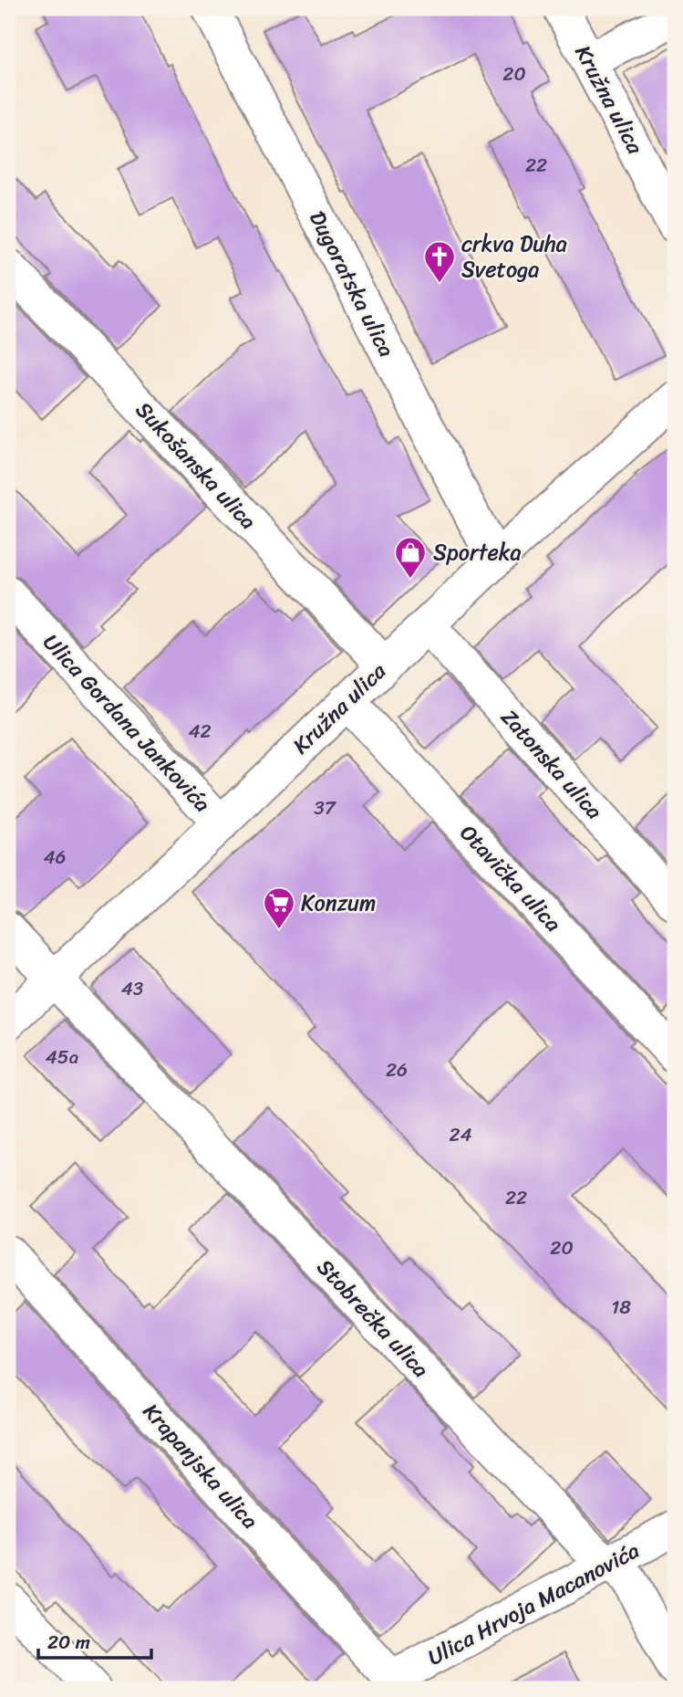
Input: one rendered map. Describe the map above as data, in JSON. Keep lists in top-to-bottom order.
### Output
{
  "streets": {
    "street": [
      "Kružna ulica",
      "Dugoratska ulica",
      "Sukošanska ulica",
      "Ulica Gordana Jankovića",
      "Zatonska ulica",
      "Otavička ulica",
      "Stobrečka ulica",
      "Krapanjska ulica",
      "Ulica Hrvoja Macanovića"
    ]
  },
  "crossings": [
    ["Kružna ulica", "Dugoratska ulica"],
    ["Kružna ulica", "Sukošanska ulica"],
    ["Kružna ulica", "Ulica Gordana Jankovića"],
    ["Kružna ulica", "Zatonska ulica"],
    ["Kružna ulica", "Otavička ulica"],
    ["Kružna ulica", "Stobrečka ulica"],
    ["Stobrečka ulica", "Ulica Hrvoja Macanovića"],
    ["Krapanjska ulica", "Ulica Hrvoja Macanovića"]
  ],
  "places": {
    "church": ["crkva Duha Svetoga"],
    "shop": ["Sporteka"],
    "supermarket": ["Konzum"]
  },
  "house_numbers": [
    "20",
    "22",
    "42",
    "37",
    "46",
    "43",
    "45a",
    "26",
    "24",
    "22",
    "20",
    "18"
  ],
  "scale_bar": "20 m"
}
